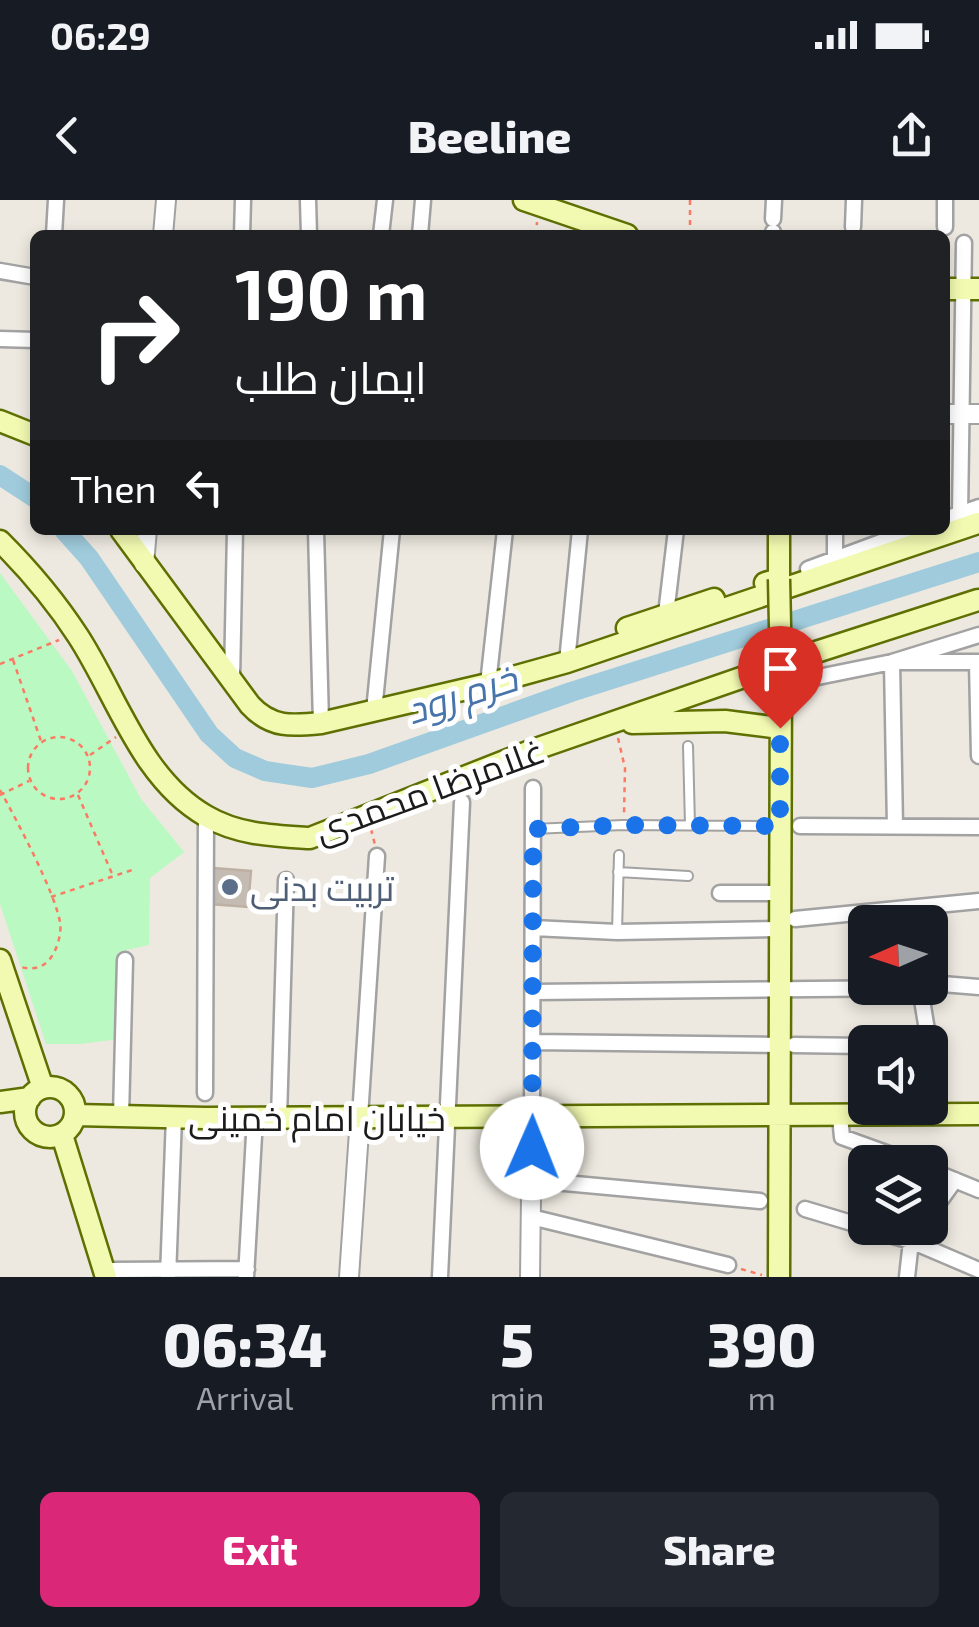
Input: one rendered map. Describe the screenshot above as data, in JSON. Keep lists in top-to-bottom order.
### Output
{
  "streets": {
    "main road": ["غلامرضا محمدی", "خیابان امام خمینی"]
  },
  "water": ["خرم رود"],
  "places": ["تربیت بدنی"],
  "north": "left",
  "page": {
    "status": "06:29",
    "header": "Beeline",
    "turn": ["190 m", "ایمان طلب"],
    "then": "Then",
    "eta": [
      "06:34",
      "Arrival",
      "5",
      "min",
      "390",
      "m"
    ],
    "buttons": ["Exit", "Share"]
  }
}
